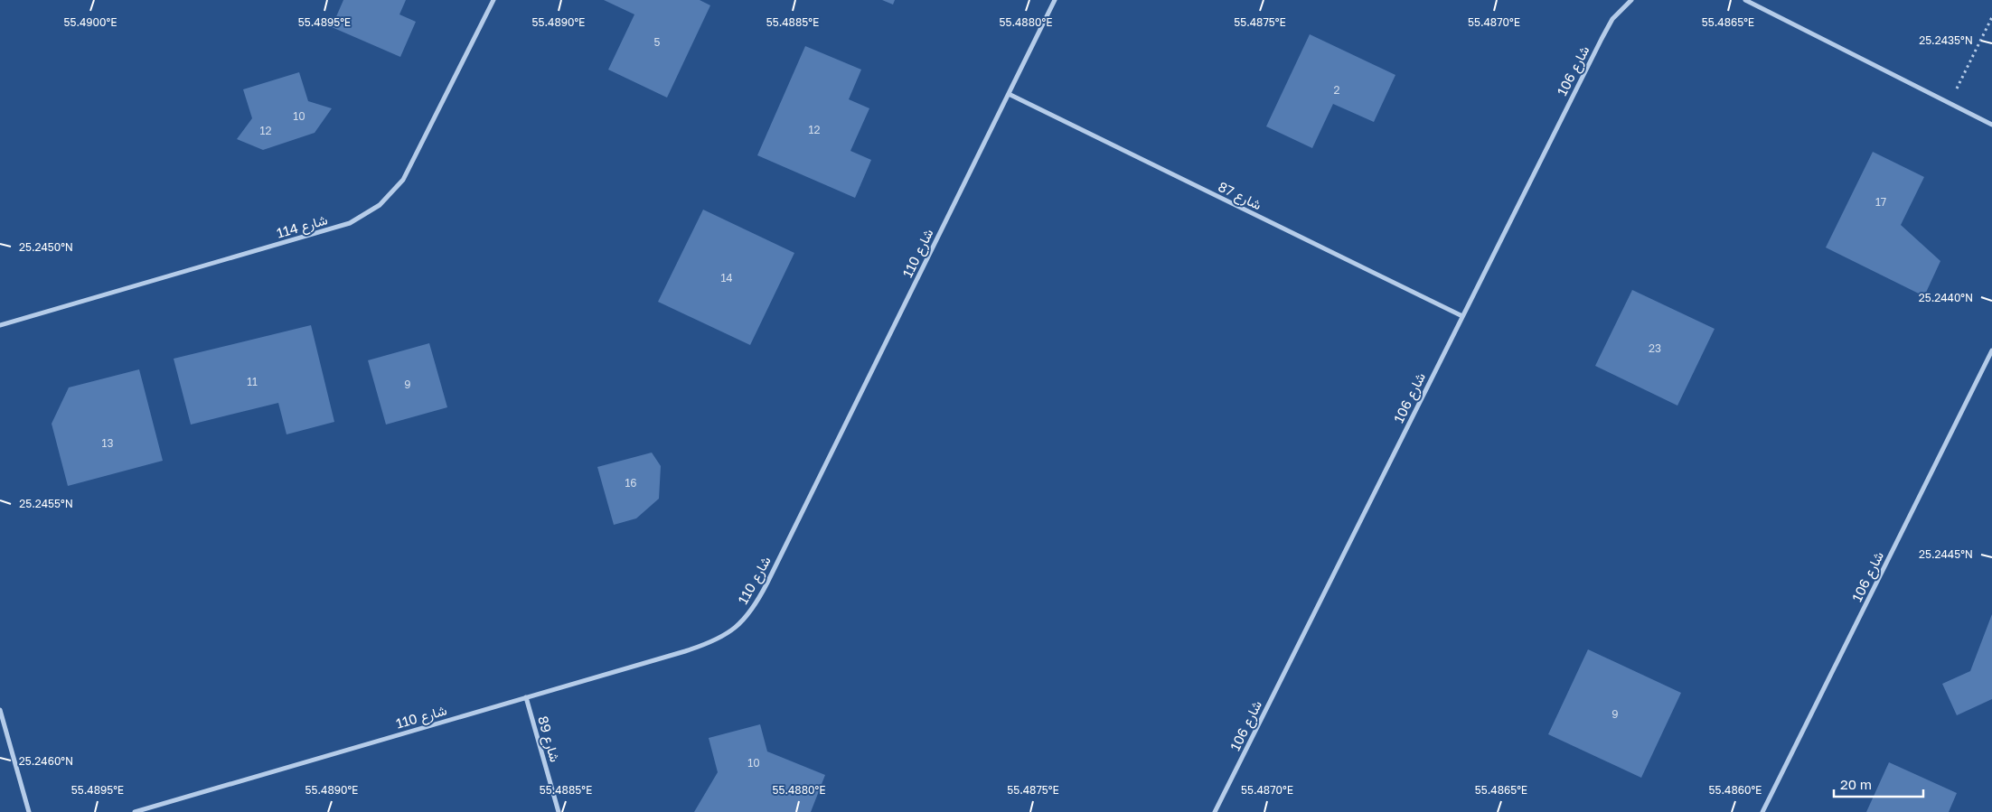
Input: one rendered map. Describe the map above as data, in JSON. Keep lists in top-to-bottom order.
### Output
{
  "streets": {
    "street": [
      "شارع 106",
      "شارع 87",
      "شارع 114",
      "شارع 110",
      "شارع 89"
    ]
  },
  "crossings": [
    ["شارع 106", "شارع 87"],
    ["شارع 87", "شارع 110"],
    ["شارع 110", "شارع 89"]
  ],
  "house_numbers": [
    "5",
    "2",
    "10",
    "12",
    "12",
    "17",
    "14",
    "23",
    "11",
    "9",
    "13",
    "16",
    "9",
    "10"
  ],
  "scale_bar": "20 m",
  "coordinates": [
    "55.4900°E",
    "55.4895°E",
    "55.4890°E",
    "55.4885°E",
    "55.4880°E",
    "55.4875°E",
    "55.4870°E",
    "55.4865°E",
    "25.2435°N",
    "25.2450°N",
    "25.2440°N",
    "25.2455°N",
    "25.2445°N",
    "25.2460°N",
    "55.4860°E"
  ]
}
